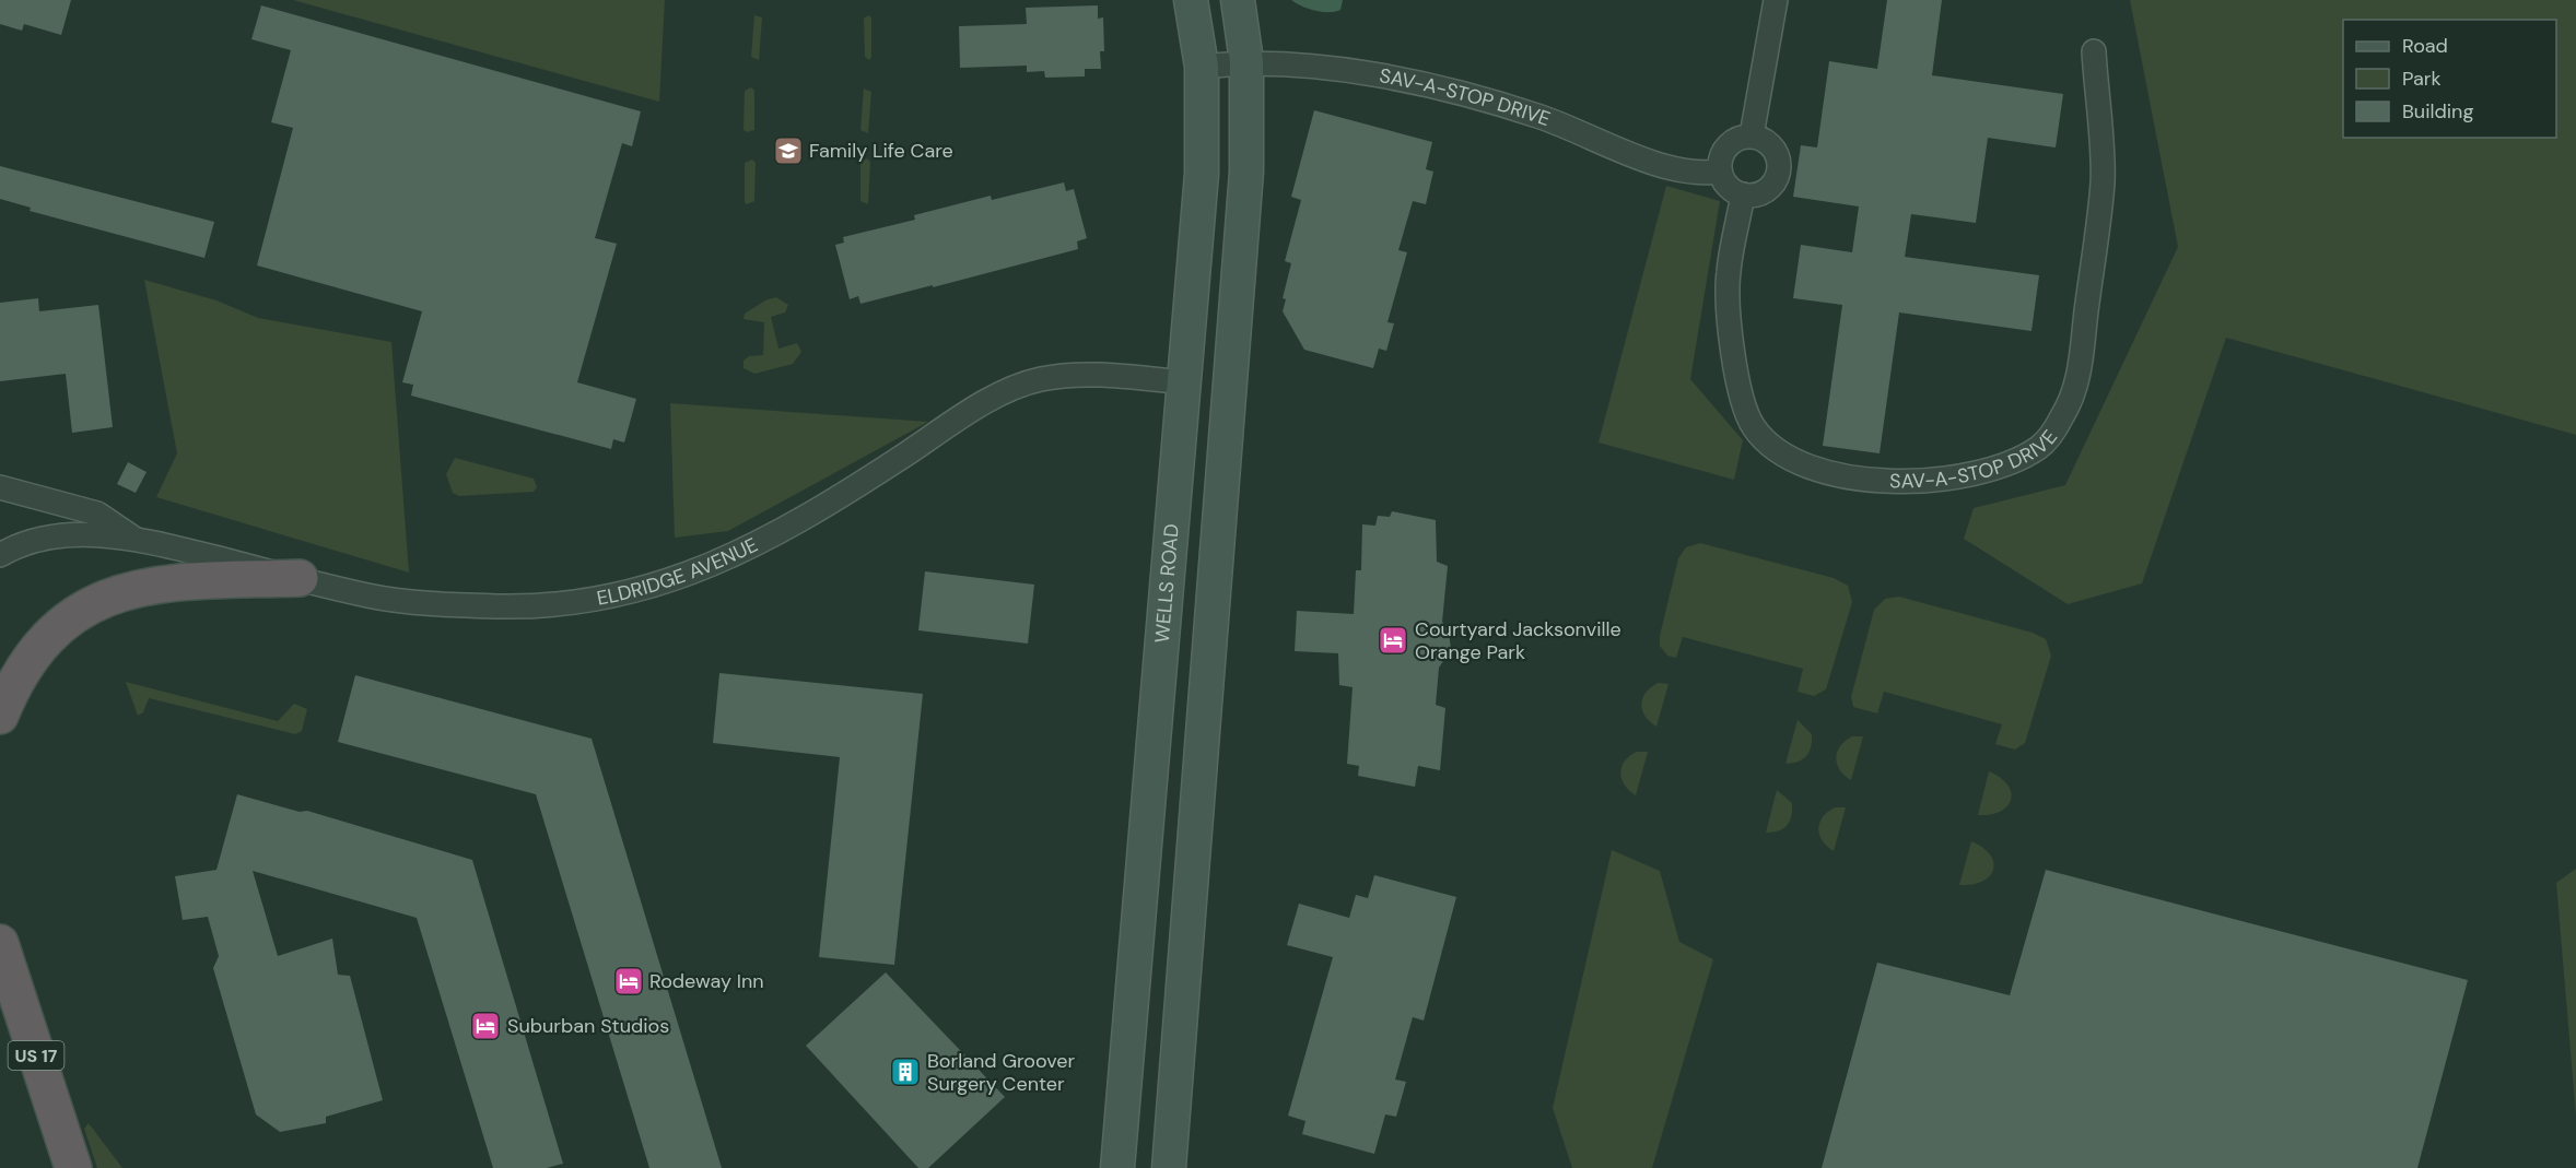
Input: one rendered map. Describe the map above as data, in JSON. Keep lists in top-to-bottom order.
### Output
{
  "streets": {
    "highway": ["US 17"],
    "main road": ["WELLS ROAD"],
    "street": ["SAV-A-STOP DRIVE", "ELDRIDGE AVENUE"]
  },
  "crossings": [
    ["SAV-A-STOP DRIVE", "WELLS ROAD"],
    ["ELDRIDGE AVENUE", "WELLS ROAD"]
  ],
  "places": {
    "school or university": ["Family Life Care"],
    "hotel": ["Courtyard Jacksonville Orange Park", "Rodeway Inn", "Suburban Studios"],
    "building": ["Borland Groover Surgery Center"]
  },
  "legend": ["Road", "Park", "Building"]
}
